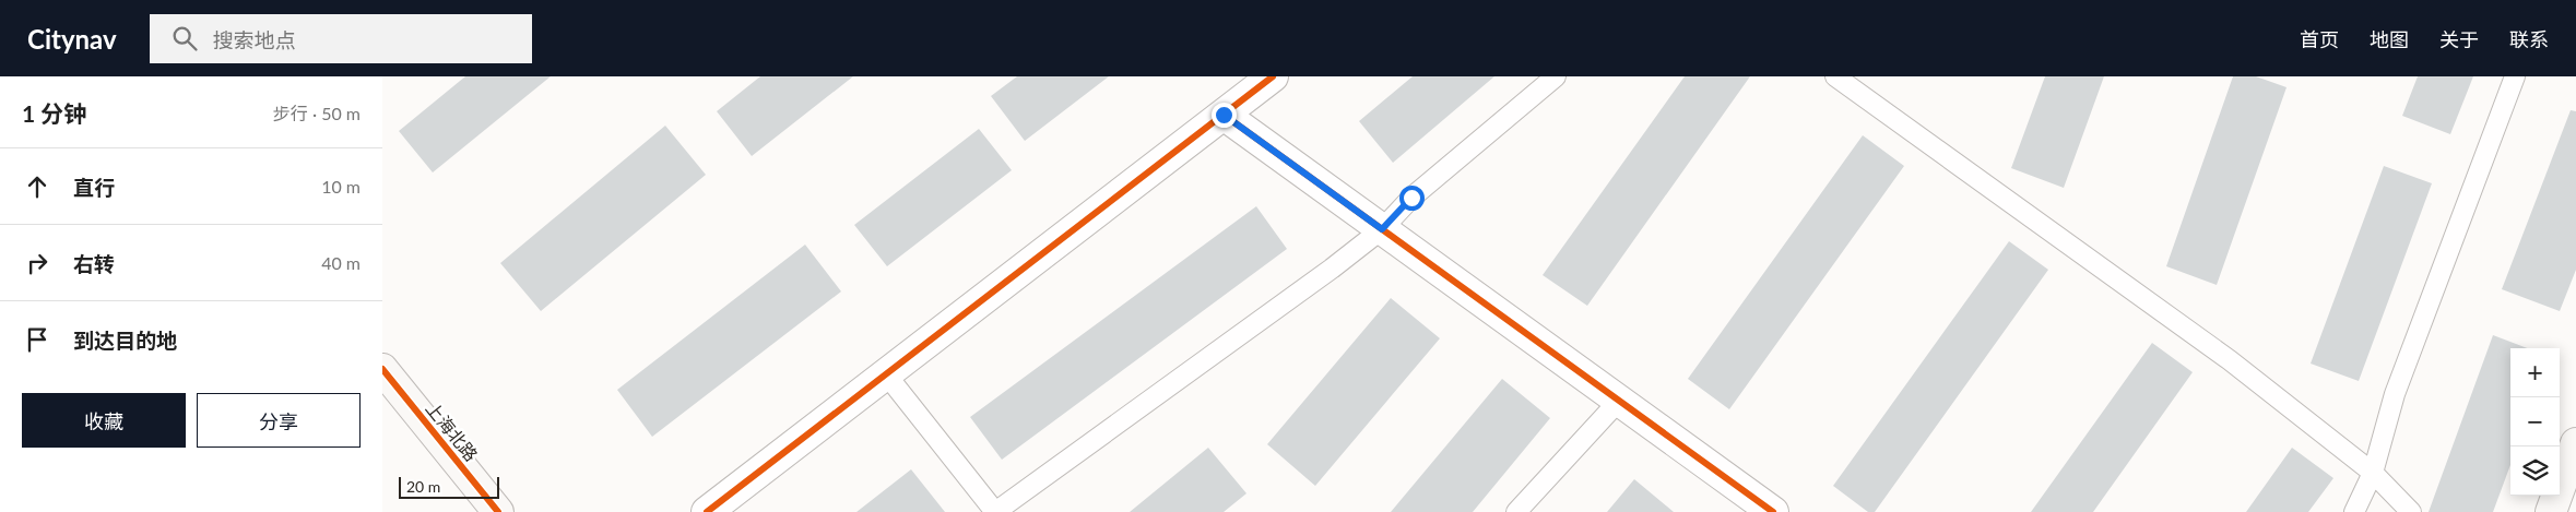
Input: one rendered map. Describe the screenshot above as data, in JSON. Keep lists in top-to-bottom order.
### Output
{
  "streets": {
    "street": ["上海北路"]
  },
  "scale_bar": "20 m",
  "page": {
    "header": "Citynav",
    "search": "搜索地点",
    "nav": [
      "首页",
      "地图",
      "关于",
      "联系"
    ],
    "heading": ["1 分钟", "步行 · 50 m"],
    "list": [
      ["直行", "10 m"],
      ["右转", "40 m"],
      "到达目的地"
    ],
    "map_buttons": ["+", "−"],
    "buttons": ["收藏", "分享"],
    "scale": "20 m"
  }
}
